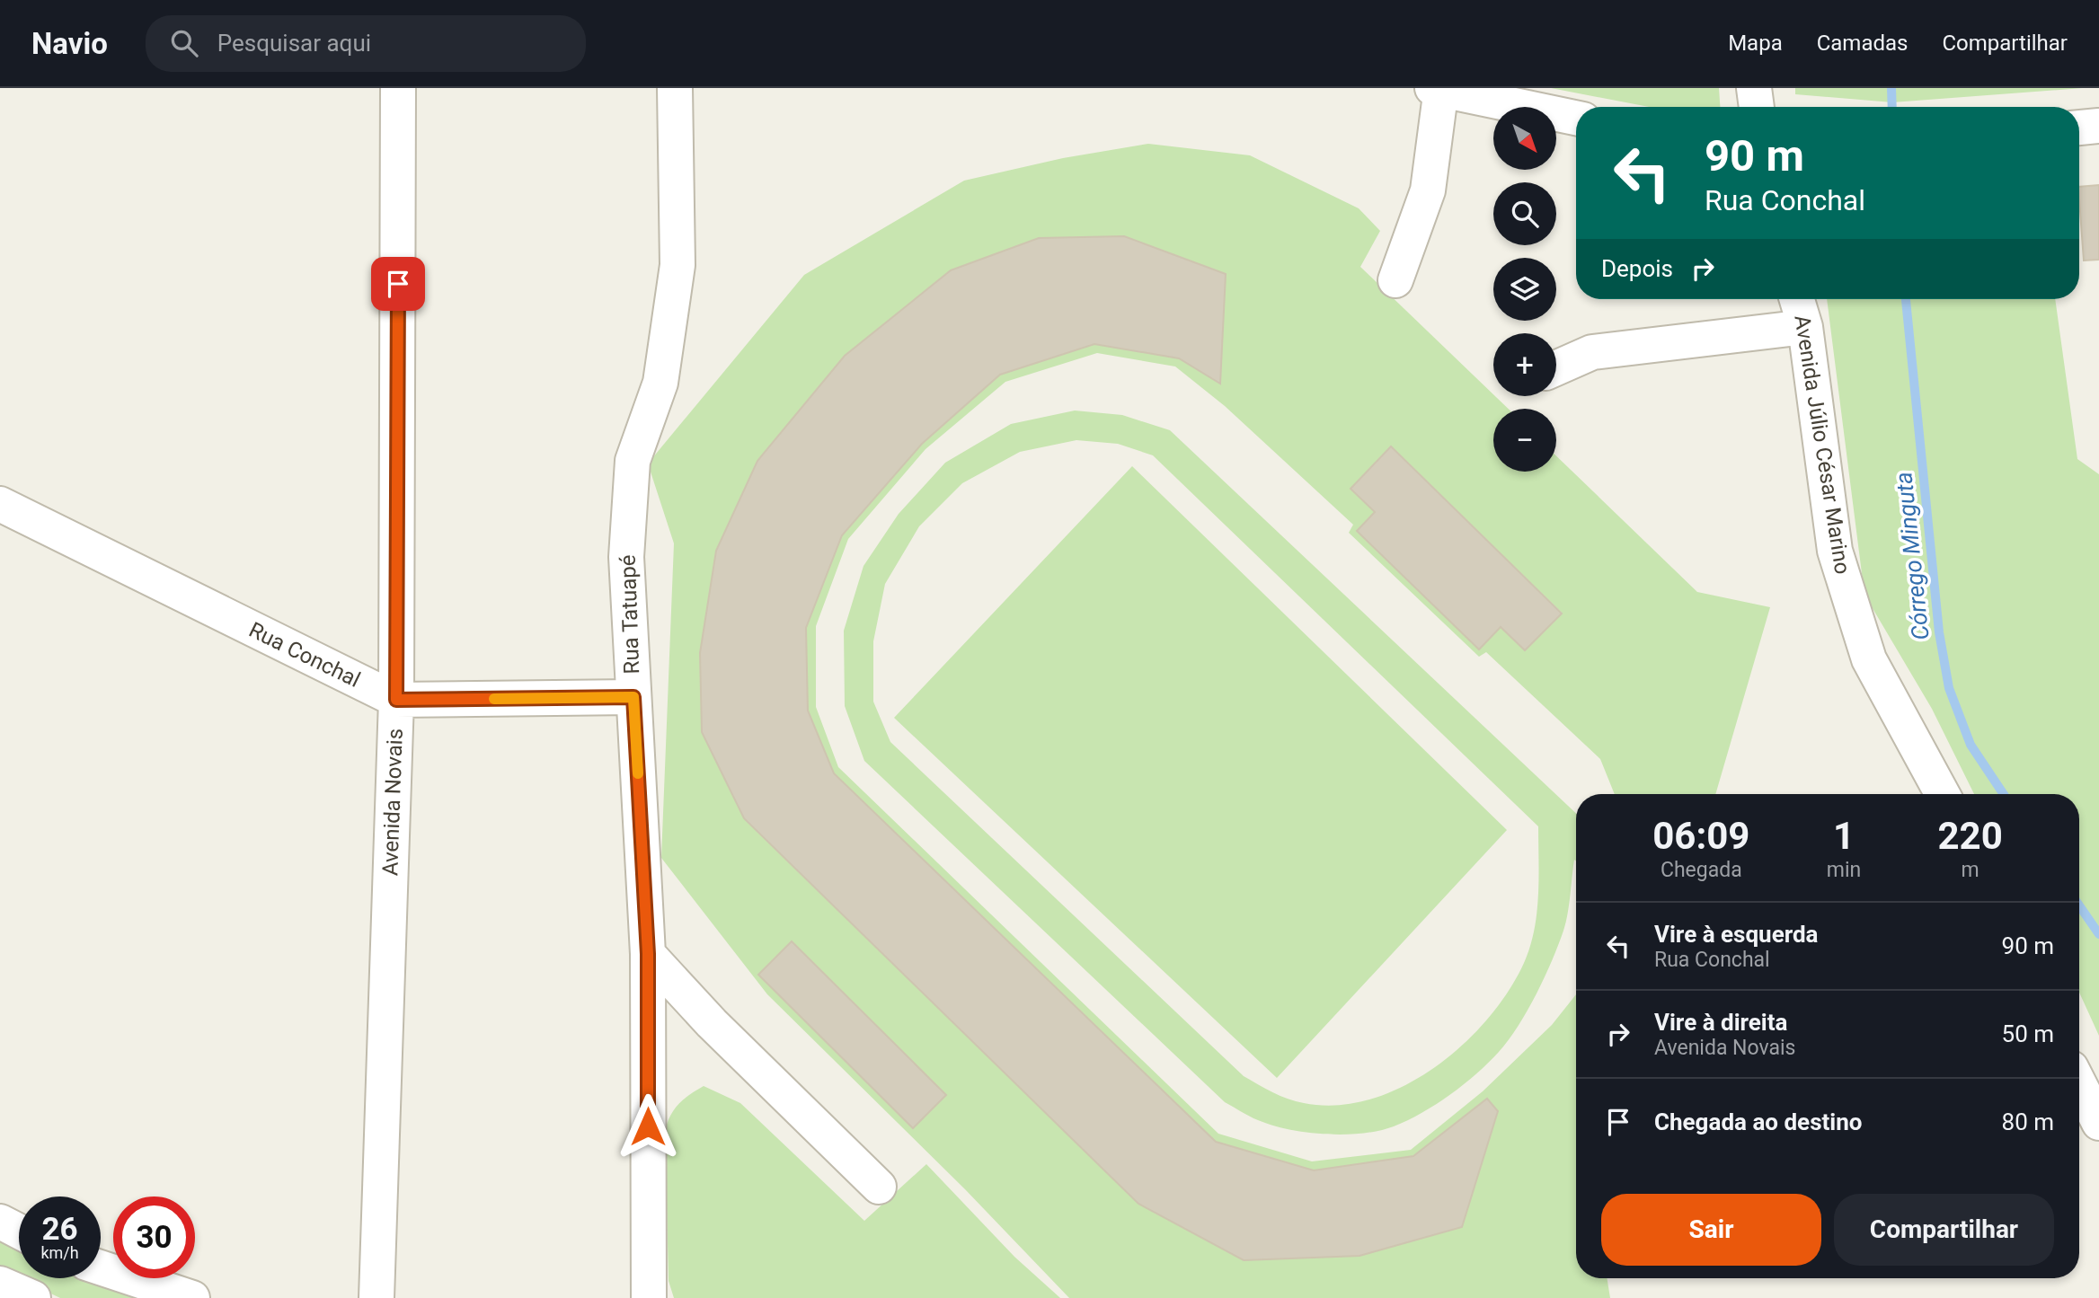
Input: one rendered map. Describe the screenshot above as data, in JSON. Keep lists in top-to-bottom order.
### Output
{
  "streets": {
    "street": [
      "Avenida Júlio César Marino",
      "Rua Tatuapé",
      "Rua Conchal",
      "Avenida Novais"
    ]
  },
  "crossings": [
    ["Rua Tatuapé", "Rua Conchal"],
    ["Rua Conchal", "Avenida Novais"]
  ],
  "water": ["Córrego Minguta"],
  "north": "bottom right",
  "page": {
    "header": "Navio",
    "search": "Pesquisar aqui",
    "nav": ["Mapa", "Camadas", "Compartilhar"],
    "map_buttons": ["+", "−"],
    "turn": ["90 m", "Rua Conchal"],
    "then": "Depois",
    "eta": [
      "06:09",
      "Chegada",
      "1",
      "min",
      "220",
      "m"
    ],
    "list": [
      {
        "name": "Vire à esquerda",
        "note": "Rua Conchal",
        "value": "90 m"
      },
      {
        "name": "Vire à direita",
        "note": "Avenida Novais",
        "value": "50 m"
      },
      {
        "name": "Chegada ao destino",
        "value": "80 m"
      }
    ],
    "buttons": ["Sair", "Compartilhar"],
    "speed": "26 km/h",
    "limit": "30"
  }
}
